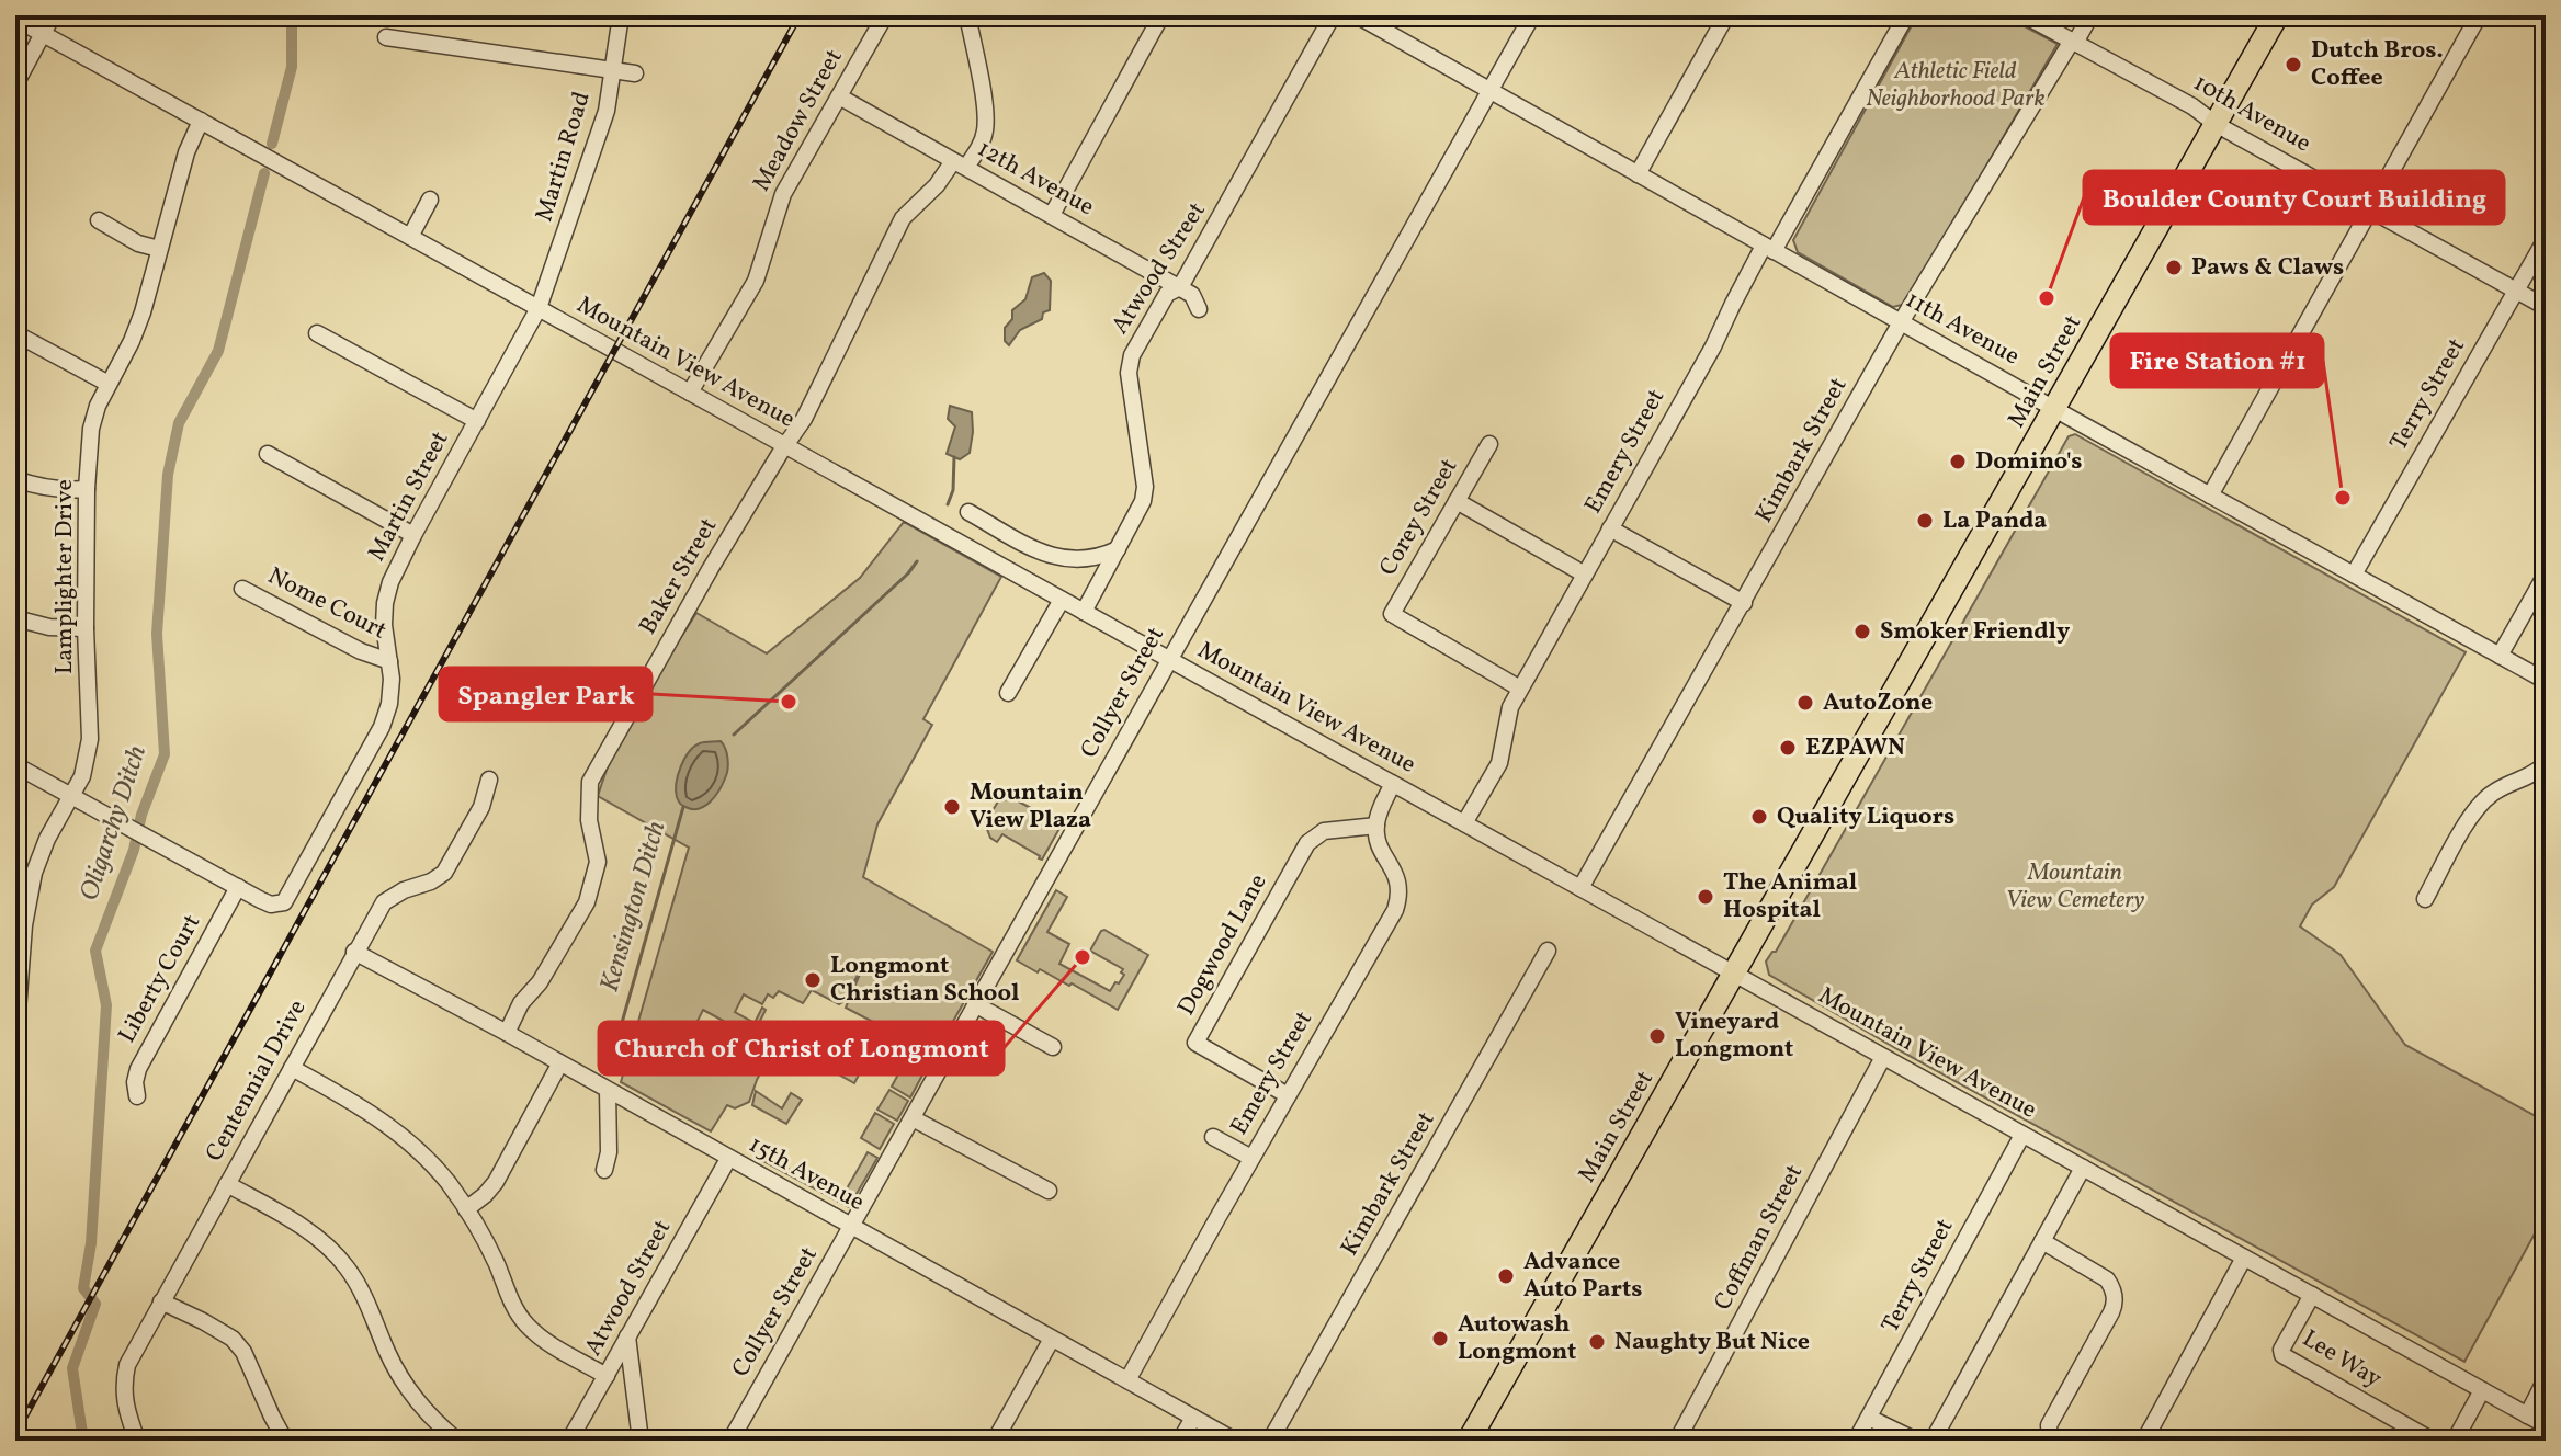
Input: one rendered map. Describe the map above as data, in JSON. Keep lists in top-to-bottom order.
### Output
{
  "streets": {
    "highway": ["Main Street"],
    "street": [
      "10th Avenue",
      "Meadow Street",
      "Martin Road",
      "12th Avenue",
      "Atwood Street",
      "11th Avenue",
      "Mountain View Avenue",
      "Terry Street",
      "Kimbark Street",
      "Emery Street",
      "Martin Street",
      "Corey Street",
      "Lamplighter Drive",
      "Baker Street",
      "Nome Court",
      "Collyer Street",
      "Dogwood Lane",
      "Liberty Court",
      "Centennial Drive",
      "15th Avenue",
      "Coffman Street",
      "Lee Way"
    ]
  },
  "crossings": [
    ["10th Avenue", "Main Street"],
    ["10th Avenue", "Terry Street"],
    ["10th Avenue", "Kimbark Street"],
    ["Meadow Street", "12th Avenue"],
    ["Meadow Street", "Mountain View Avenue"],
    ["Martin Road", "Mountain View Avenue"],
    ["Martin Road", "Martin Street"],
    ["12th Avenue", "Atwood Street"],
    ["12th Avenue", "Baker Street"],
    ["Atwood Street", "Mountain View Avenue"],
    ["Atwood Street", "15th Avenue"],
    ["11th Avenue", "Main Street"],
    ["11th Avenue", "Terry Street"],
    ["11th Avenue", "Kimbark Street"],
    ["11th Avenue", "Emery Street"],
    ["11th Avenue", "Collyer Street"],
    ["Mountain View Avenue", "Main Street"],
    ["Mountain View Avenue", "Terry Street"],
    ["Mountain View Avenue", "Kimbark Street"],
    ["Mountain View Avenue", "Emery Street"],
    ["Mountain View Avenue", "Martin Street"],
    ["Mountain View Avenue", "Lamplighter Drive"],
    ["Mountain View Avenue", "Baker Street"],
    ["Mountain View Avenue", "Collyer Street"],
    ["Mountain View Avenue", "Coffman Street"],
    ["Mountain View Avenue", "Lee Way"],
    ["Emery Street", "Corey Street"],
    ["Emery Street", "Dogwood Lane"],
    ["Emery Street", "15th Avenue"],
    ["Martin Street", "Nome Court"],
    ["Martin Street", "Liberty Court"],
    ["Baker Street", "15th Avenue"],
    ["Collyer Street", "15th Avenue"],
    ["Centennial Drive", "15th Avenue"]
  ],
  "water": ["Oligarchy Ditch", "Kensington Ditch"],
  "parks": ["Athletic Field Neighborhood Park", "Mountain View Cemetery"],
  "places": [
    "Dutch Bros. Coffee",
    "Paws & Claws",
    "Boulder County Court Building",
    "Domino's",
    "Fire Station #1",
    "La Panda",
    "Smoker Friendly",
    "Spangler Park",
    "AutoZone",
    "EZPAWN",
    "Mountain View Plaza",
    "Quality Liquors",
    "The Animal Hospital",
    "Church of Christ of Longmont",
    "Longmont Christian School",
    "Vineyard Longmont",
    "Advance Auto Parts",
    "Autowash Longmont",
    "Naughty But Nice"
  ]
}
